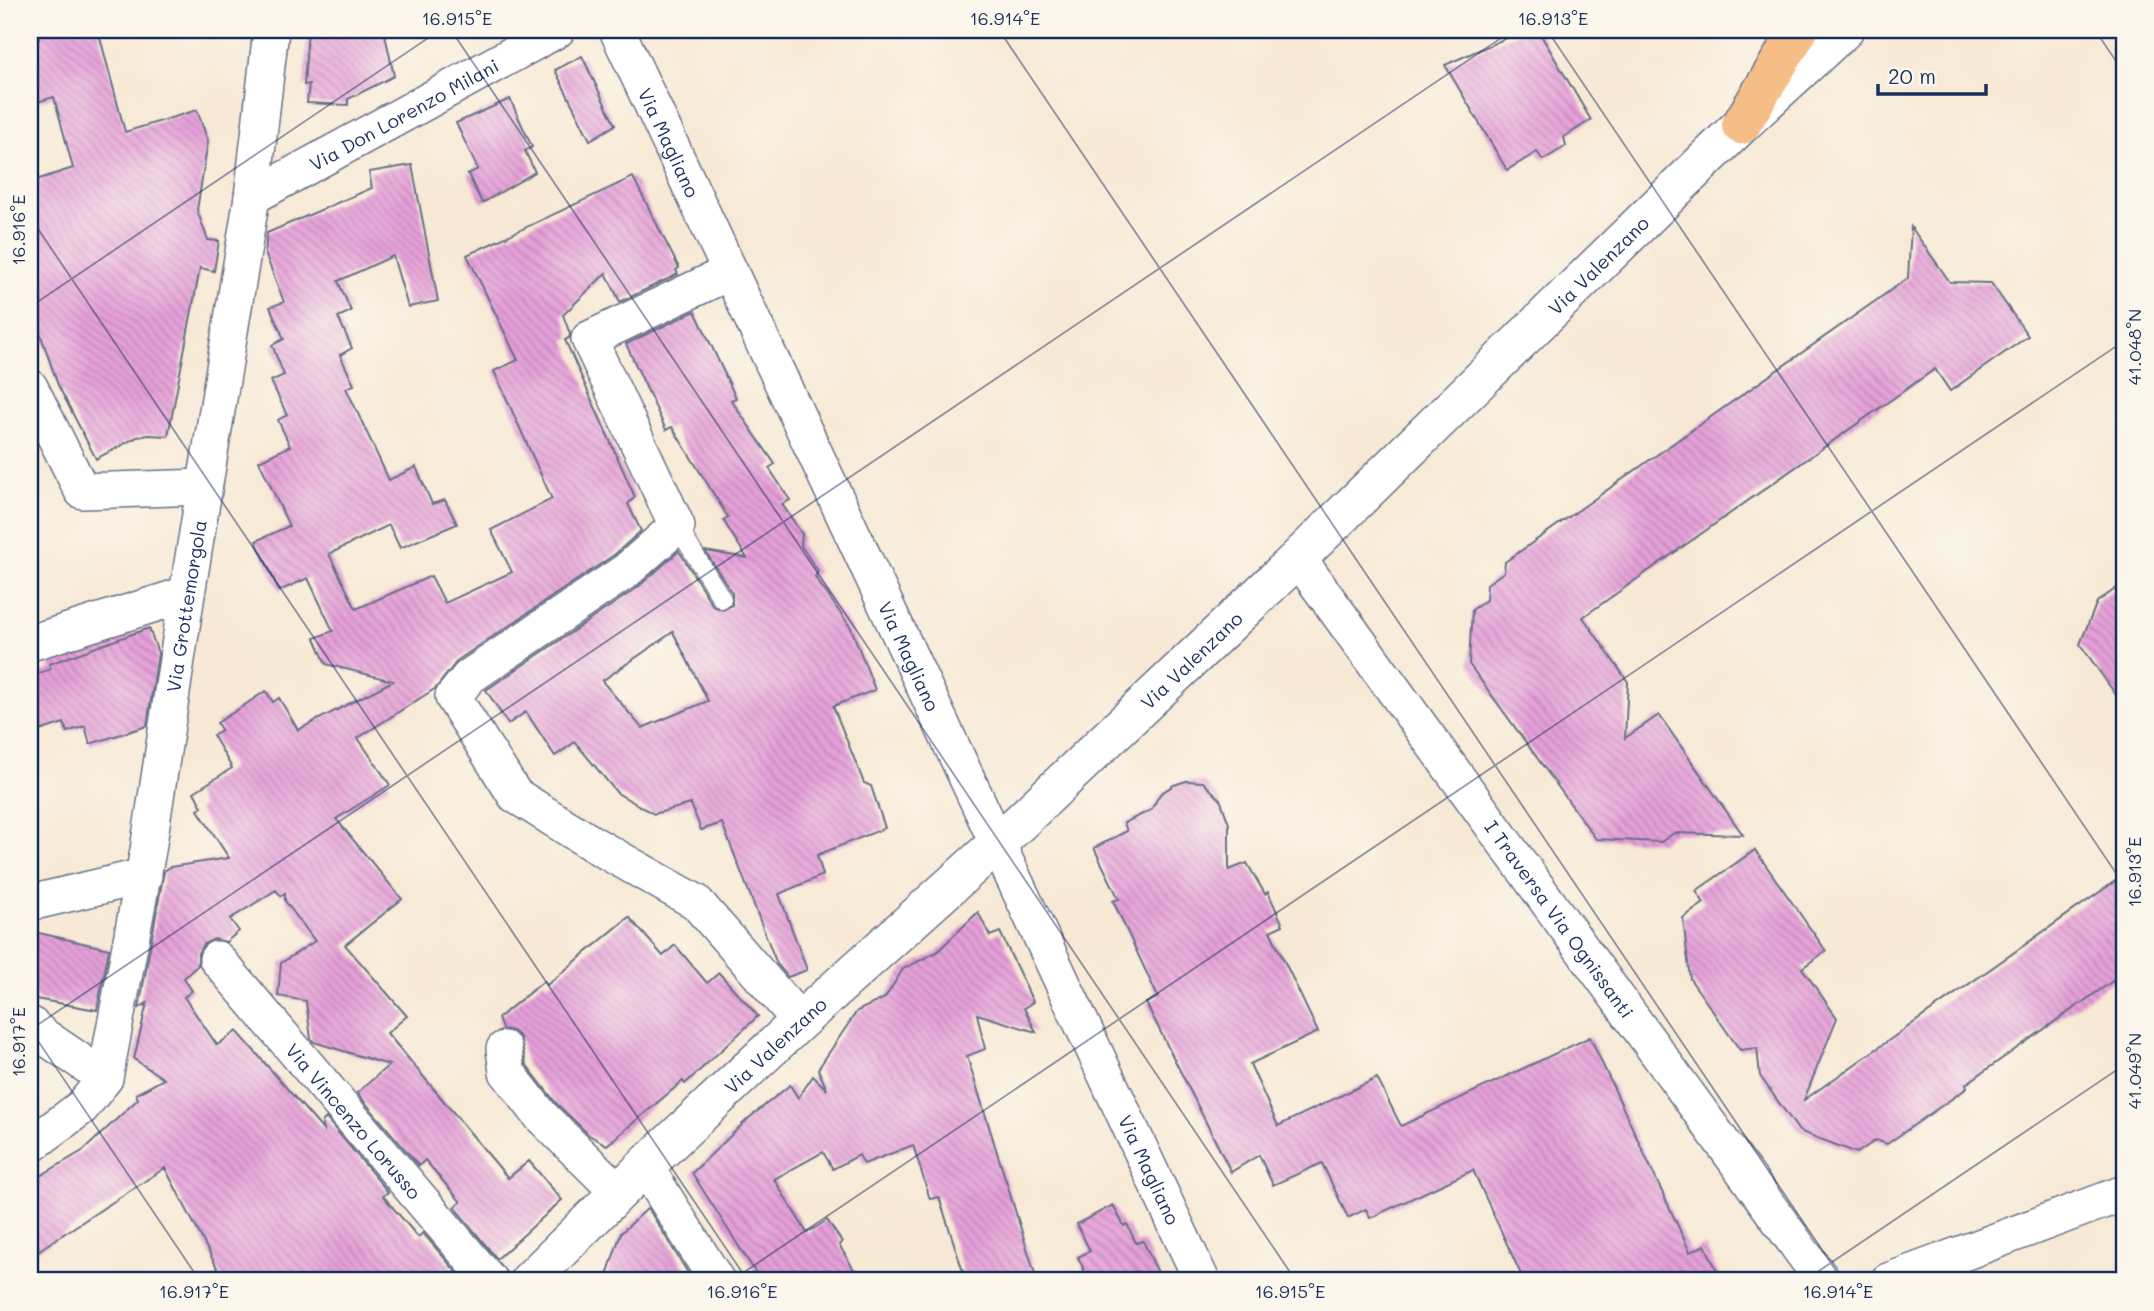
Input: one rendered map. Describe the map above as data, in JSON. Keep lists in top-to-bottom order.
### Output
{
  "streets": {
    "street": [
      "Via Don Lorenzo Milani",
      "Via Magliano",
      "Via Valenzano",
      "Via Grottemorgola",
      "I Traversa Via Ognissanti",
      "Via Vincenzo Lorusso"
    ]
  },
  "crossings": [
    ["Via Don Lorenzo Milani", "Via Grottemorgola"],
    ["Via Magliano", "Via Valenzano"],
    ["Via Valenzano", "I Traversa Via Ognissanti"]
  ],
  "scale_bar": "20 m",
  "coordinates": [
    "16.915°E",
    "16.914°E",
    "16.913°E",
    "16.916°E",
    "41.048°N",
    "16.917°E",
    "41.049°N"
  ]
}
